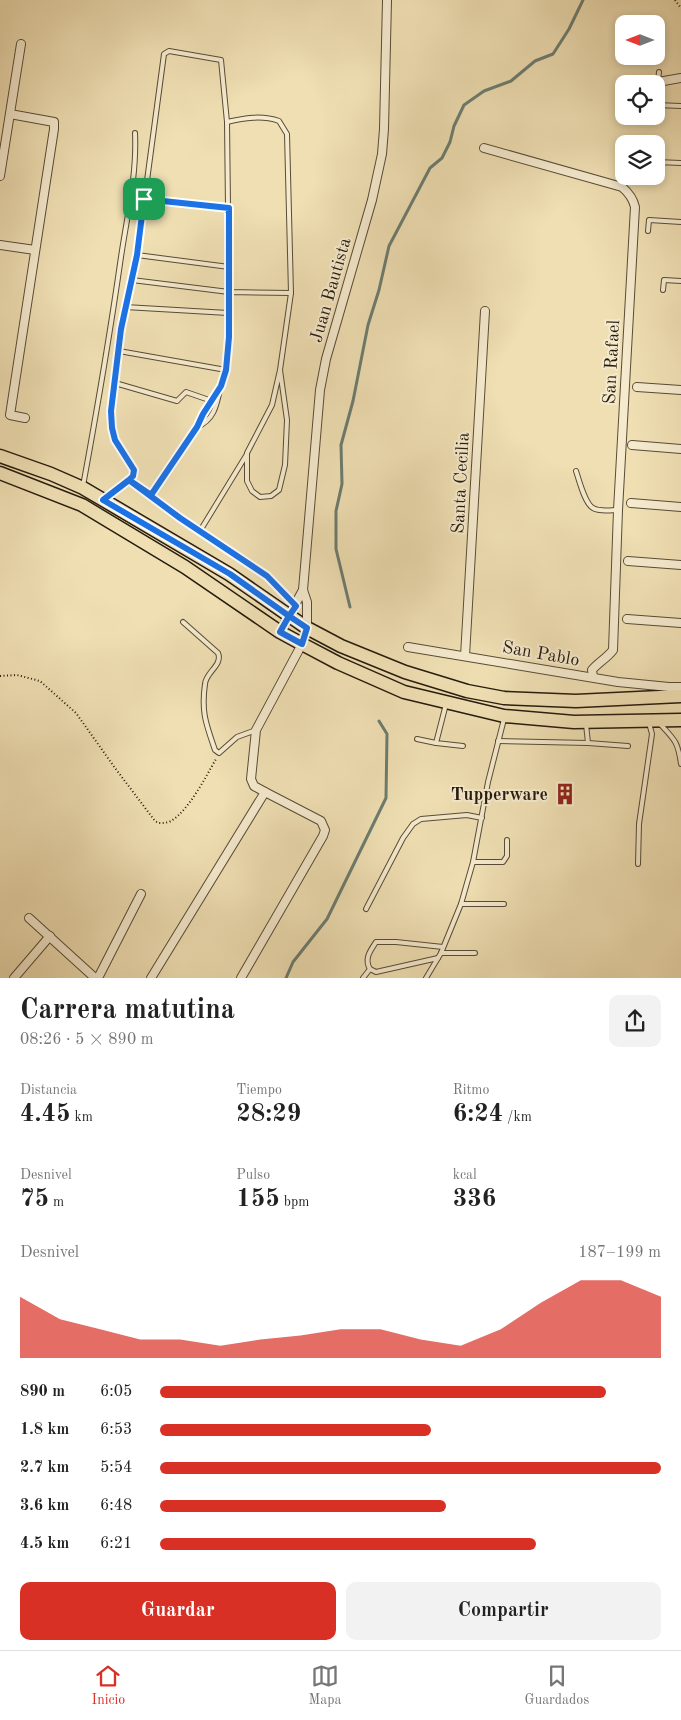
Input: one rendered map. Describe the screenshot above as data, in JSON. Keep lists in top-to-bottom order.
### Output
{
  "streets": {
    "street": [
      "Juan Bautista",
      "San Rafael",
      "Santa Cecilia",
      "San Pablo"
    ]
  },
  "crossings": [
    ["San Rafael", "San Pablo"],
    ["Santa Cecilia", "San Pablo"]
  ],
  "places": {
    "building": ["Tupperware"]
  },
  "north": "left",
  "page": {
    "heading": ["Carrera matutina", "08:26 · 5 × 890 m"],
    "stats": [
      ["Distancia", "4.45 km"],
      ["Tiempo", "28:29"],
      ["Ritmo", "6:24 /km"],
      ["Desnivel", "75 m"],
      ["Pulso", "155 bpm"],
      ["kcal", "336"]
    ],
    "chart": ["Desnivel", "187–199 m"],
    "list": [
      {
        "name": "890 m",
        "note": "6:05"
      },
      {
        "name": "1.8 km",
        "note": "6:53"
      },
      {
        "name": "2.7 km",
        "note": "5:54"
      },
      {
        "name": "3.6 km",
        "note": "6:48"
      },
      {
        "name": "4.5 km",
        "note": "6:21"
      }
    ],
    "buttons": ["Guardar", "Compartir"],
    "tabs": ["Inicio", "Mapa", "Guardados"]
  }
}
